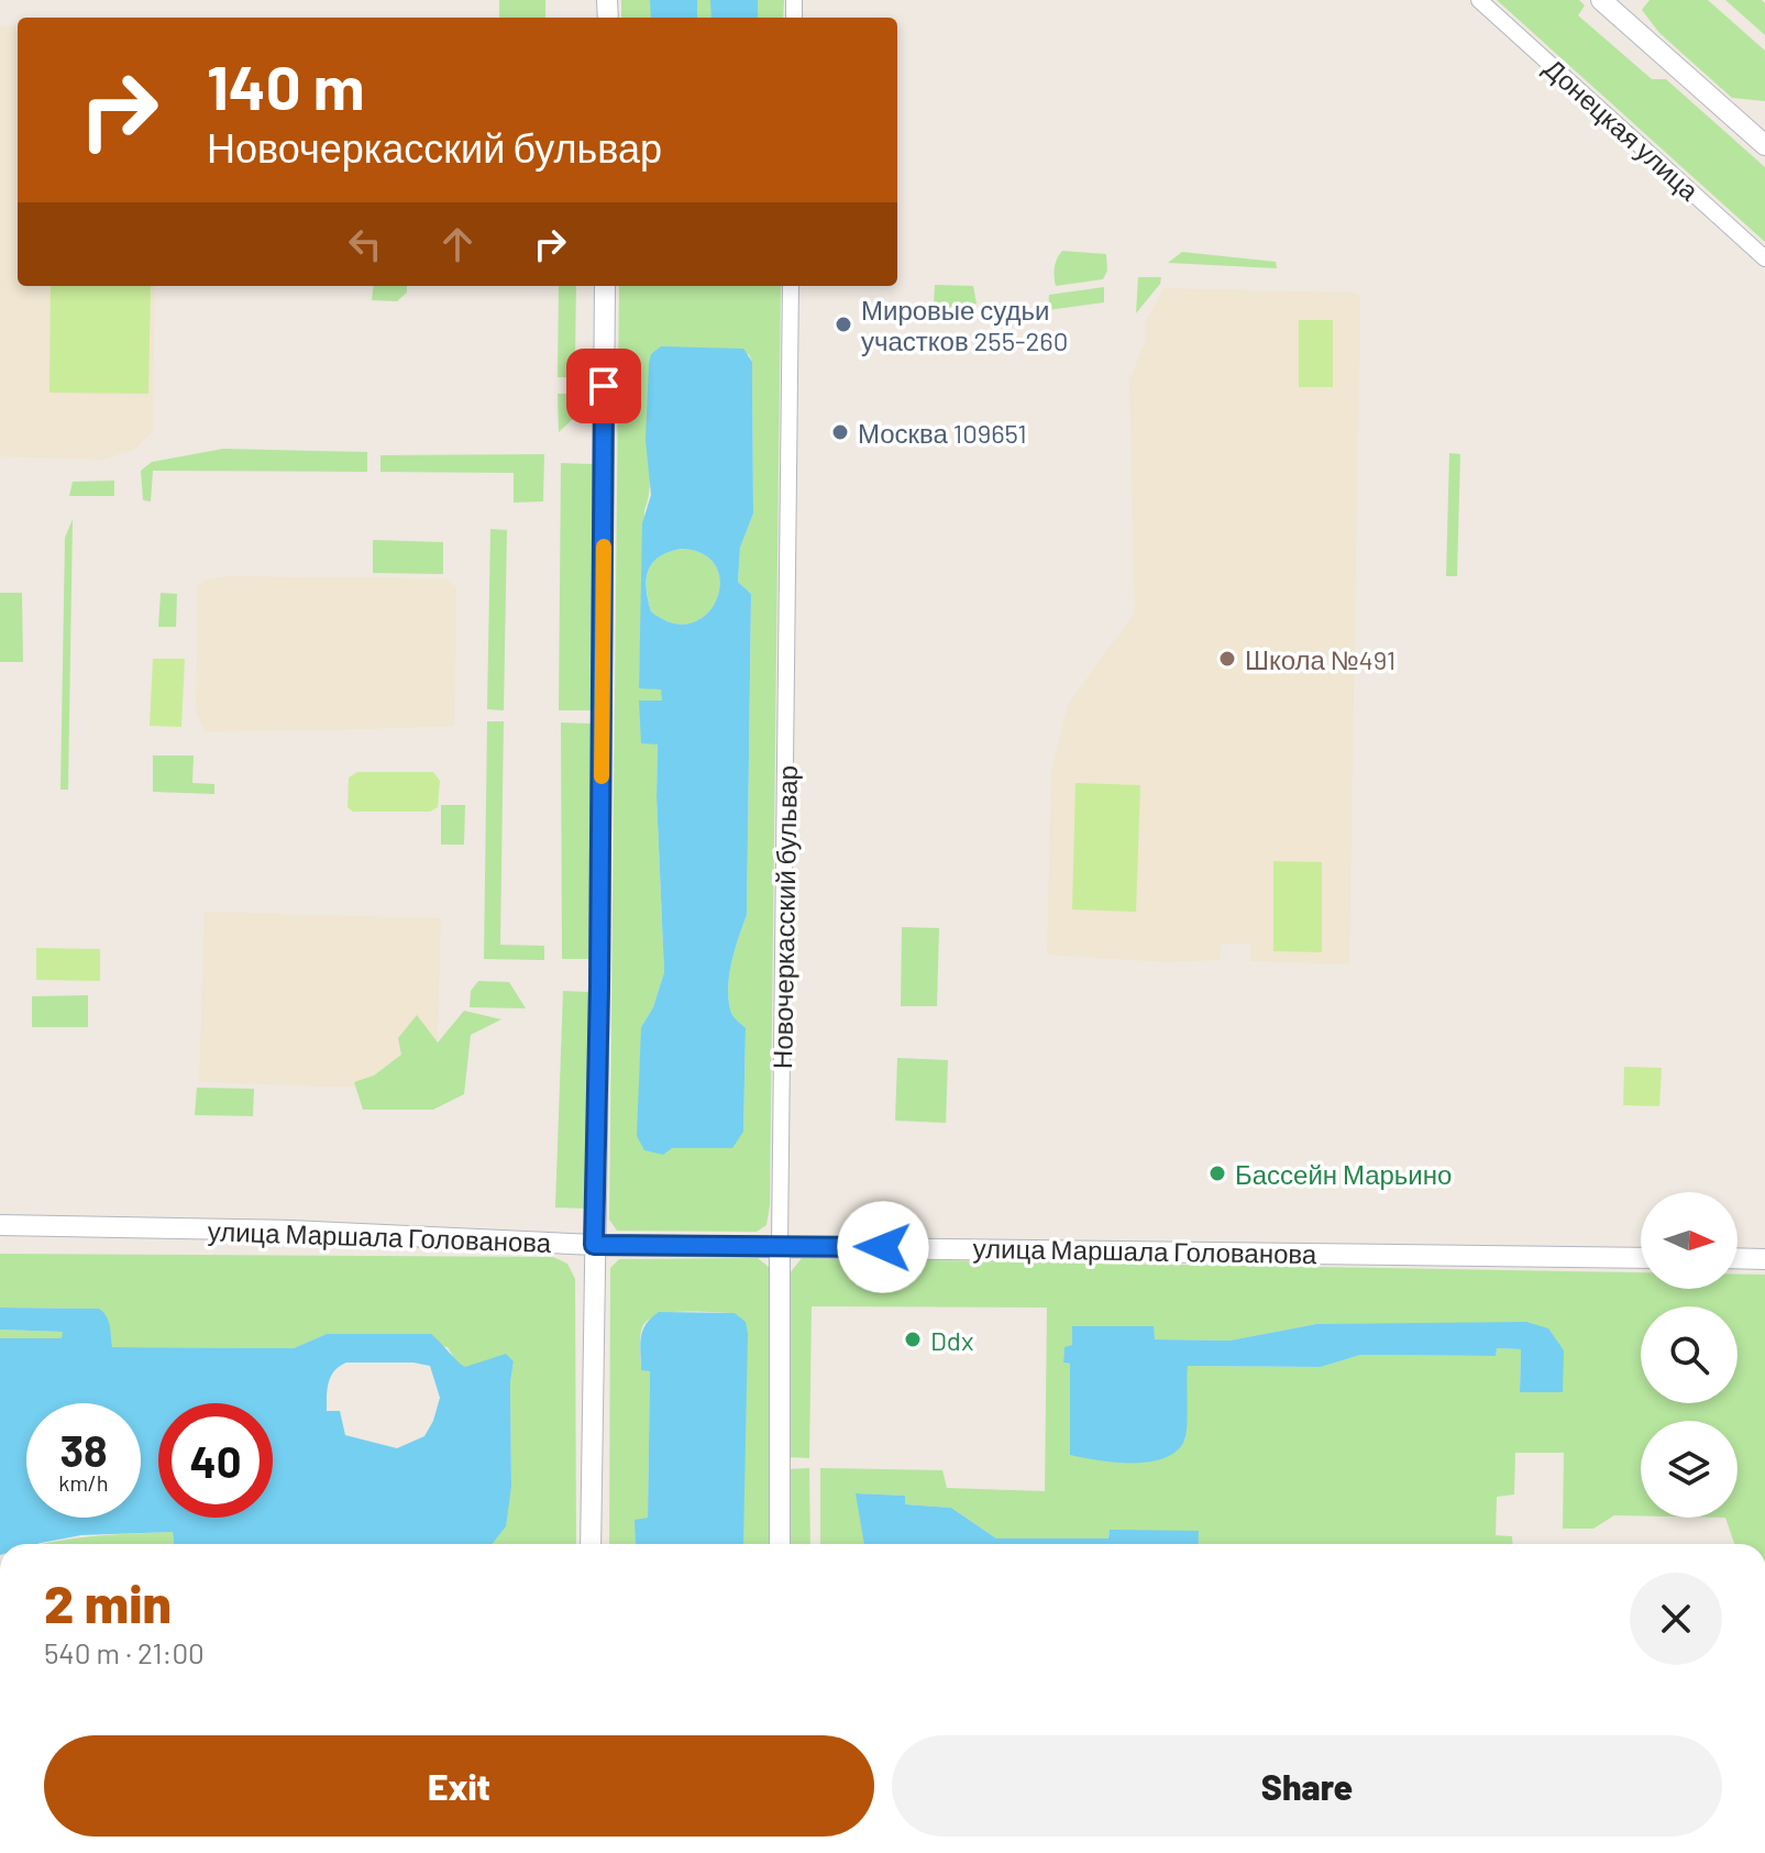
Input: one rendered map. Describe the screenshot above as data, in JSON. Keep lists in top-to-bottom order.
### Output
{
  "streets": {
    "street": ["Донецкая улица", "Новочеркасский бульвар", "улица Маршала Голованова"]
  },
  "crossings": [
    ["Новочеркасский бульвар", "улица Маршала Голованова"]
  ],
  "places": [
    "Мировые судьи участков 255-260",
    "Москва 109651",
    "Школа №491",
    "Бассейн Марьино",
    "Ddx"
  ],
  "north": "right",
  "page": {
    "turn": ["140 m", "Новочеркасский бульвар"],
    "speed": "38 km/h",
    "limit": "40",
    "heading": ["2 min", "540 m · 21:00"],
    "buttons": ["Exit", "Share"]
  }
}
